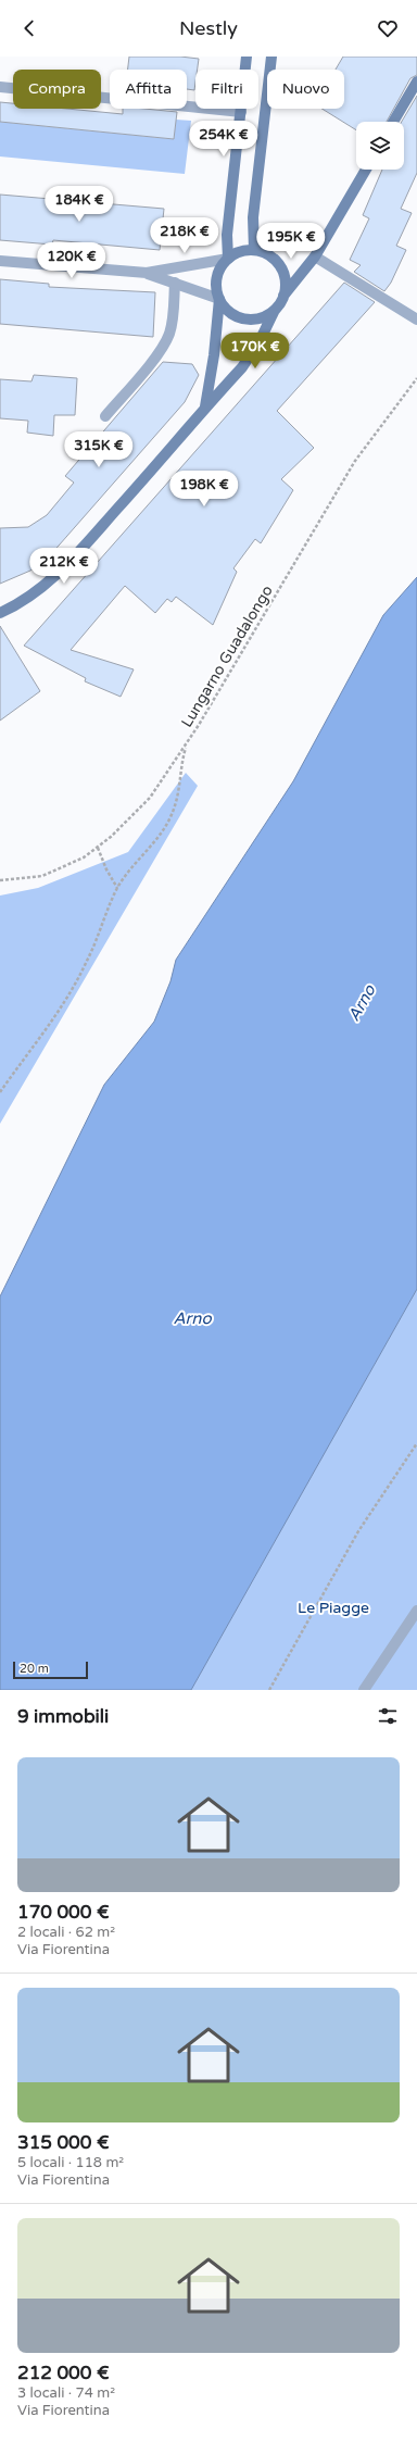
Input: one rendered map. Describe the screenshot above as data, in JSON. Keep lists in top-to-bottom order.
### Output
{
  "streets": {
    "path": ["Lungarno Guadalongo"]
  },
  "water": ["Arno"],
  "parks": ["Le Piagge"],
  "scale_bar": "20 m",
  "page": {
    "header": "Nestly",
    "chip": [
      "Compra",
      "Affitta",
      "Filtri",
      "Nuovo"
    ],
    "price": [
      "254K €",
      "184K €",
      "218K €",
      "195K €",
      "120K €",
      "170K €",
      "315K €",
      "198K €",
      "212K €"
    ],
    "scale": "20 m",
    "heading": "9 immobili",
    "list": [
      {
        "name": "170 000 €",
        "note": "2 locali · 62 m² · Via Fiorentina"
      },
      {
        "name": "315 000 €",
        "note": "5 locali · 118 m² · Via Fiorentina"
      },
      {
        "name": "212 000 €",
        "note": "3 locali · 74 m² · Via Fiorentina"
      }
    ]
  }
}
